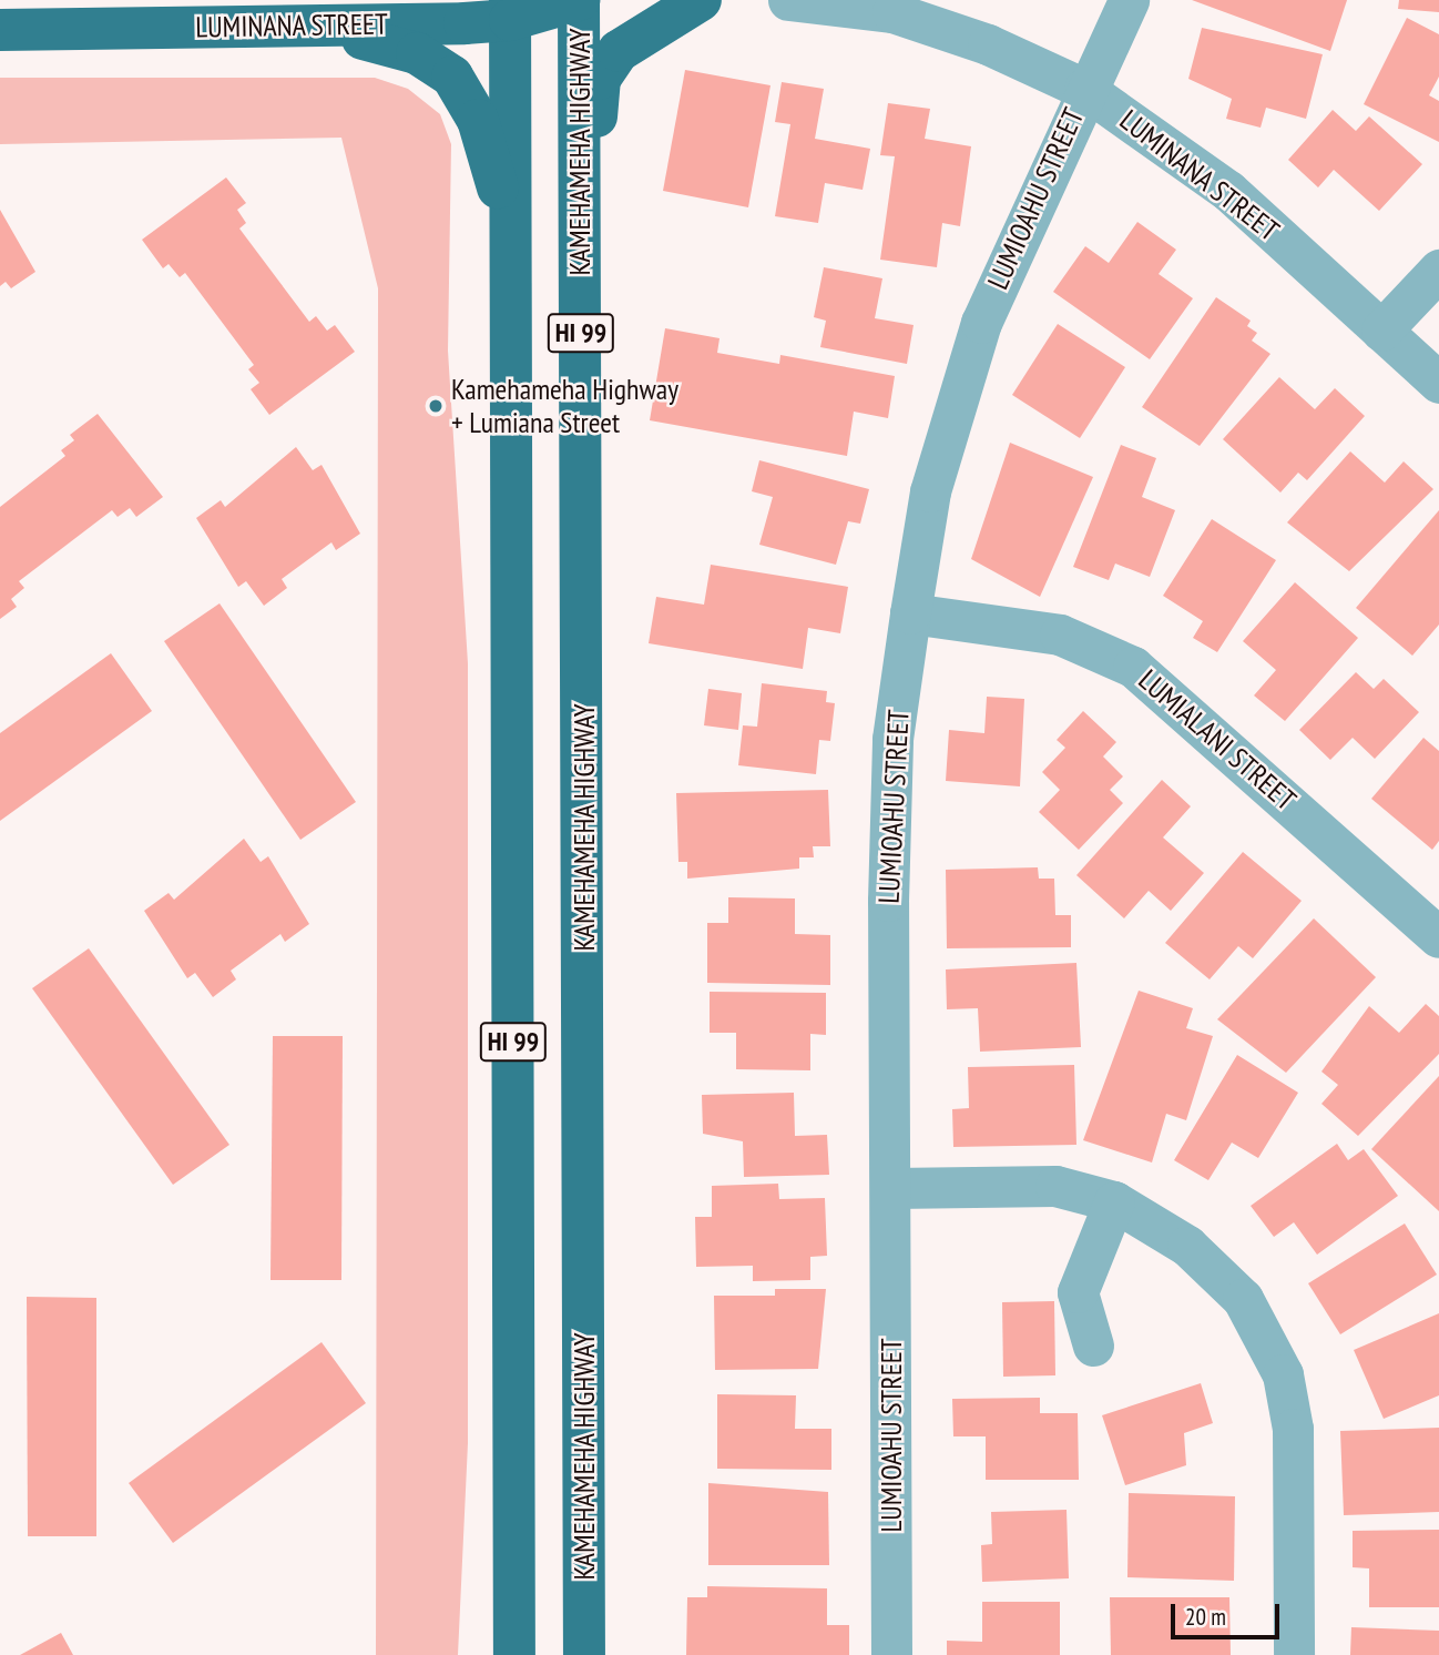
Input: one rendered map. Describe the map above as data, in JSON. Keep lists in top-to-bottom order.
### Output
{
  "streets": {
    "main road": ["LUMINANA STREET", "KAMEHAMEHA HIGHWAY", "HI 99"],
    "street": ["LUMIOAHU STREET", "LUMIALANI STREET"]
  },
  "crossings": [
    ["LUMINANA STREET", "KAMEHAMEHA HIGHWAY"],
    ["LUMINANA STREET", "LUMIOAHU STREET"],
    ["LUMINANA STREET", "HI 99"],
    ["LUMIOAHU STREET", "LUMIALANI STREET"]
  ],
  "places": ["Kamehameha Highway + Lumiana Street"],
  "scale_bar": "20 m"
}
